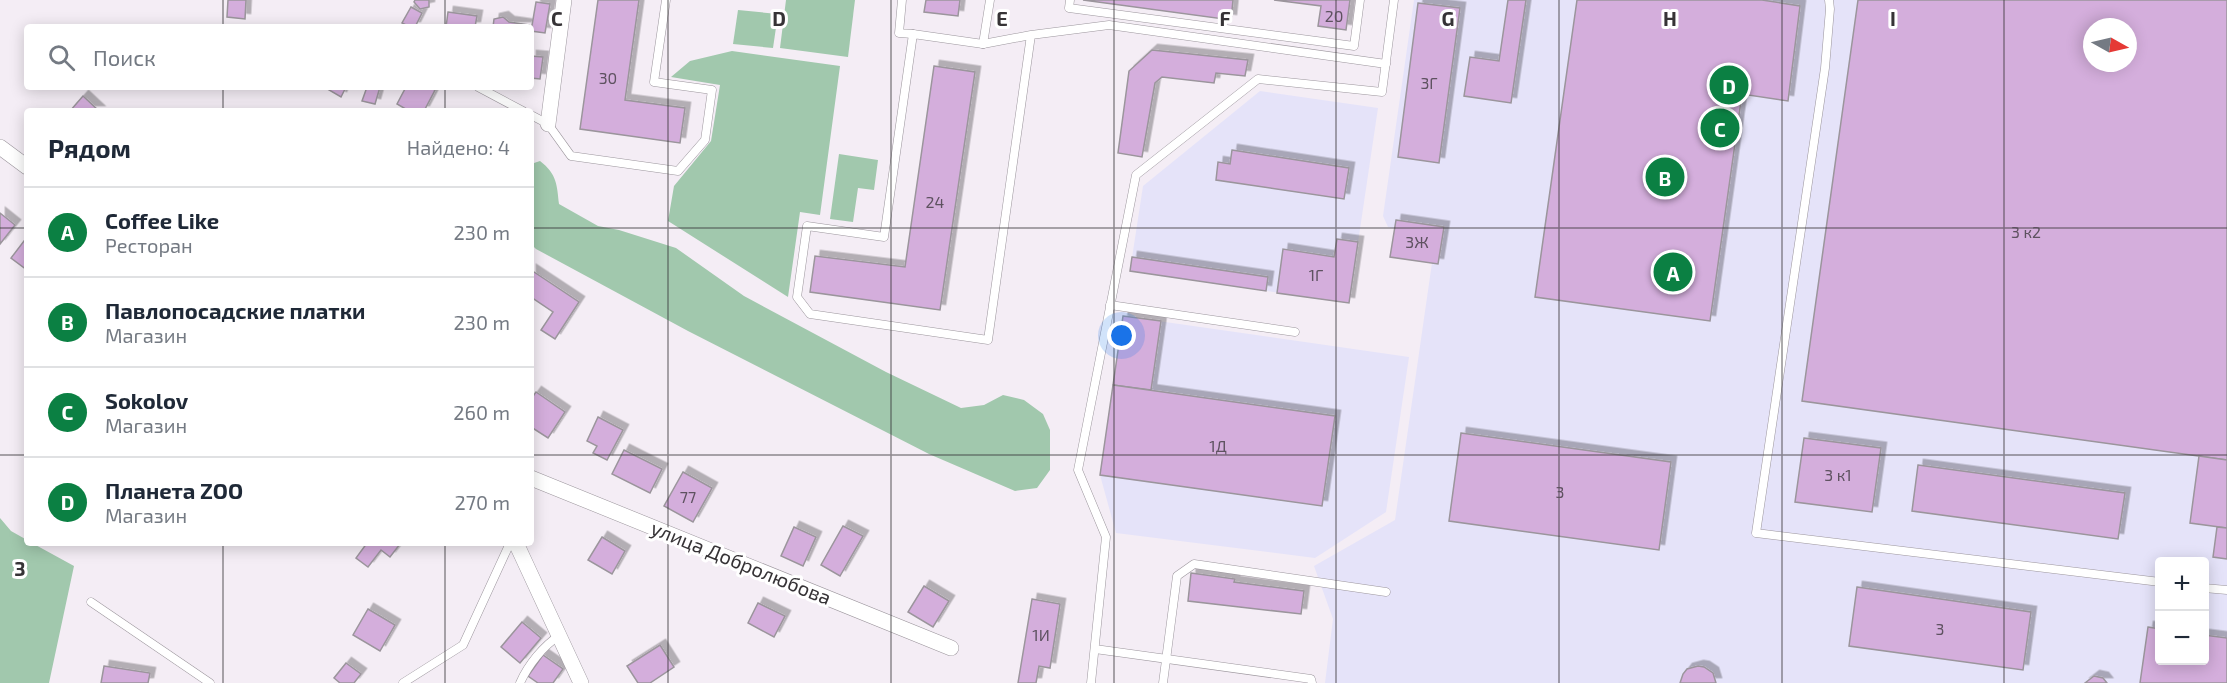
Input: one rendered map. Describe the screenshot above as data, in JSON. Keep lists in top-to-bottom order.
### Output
{
  "streets": {
    "street": ["улица Добролюбова"]
  },
  "house_numbers": [
    "20",
    "30",
    "3Г",
    "24",
    "3 к2",
    "3Ж",
    "1Г",
    "1Д",
    "3 к1",
    "3",
    "77",
    "3",
    "1И"
  ],
  "north": "right",
  "page": {
    "search": "Поиск",
    "pins": [
      "D",
      "C",
      "B",
      "A"
    ],
    "heading": ["Рядом", "Найдено: 4"],
    "list": [
      {
        "mark": "A",
        "name": "Coffee Like",
        "note": "Ресторан",
        "value": "230 m"
      },
      {
        "mark": "B",
        "name": "Павлопосадские платки",
        "note": "Магазин",
        "value": "230 m"
      },
      {
        "mark": "C",
        "name": "Sokolov",
        "note": "Магазин",
        "value": "260 m"
      },
      {
        "mark": "D",
        "name": "Планета ZOO",
        "note": "Магазин",
        "value": "270 m"
      }
    ],
    "map_buttons": ["+", "−"]
  },
  "grid": {
    "columns": [
      "C",
      "D",
      "E",
      "F",
      "G",
      "H",
      "I"
    ],
    "rows": ["3"]
  }
}
